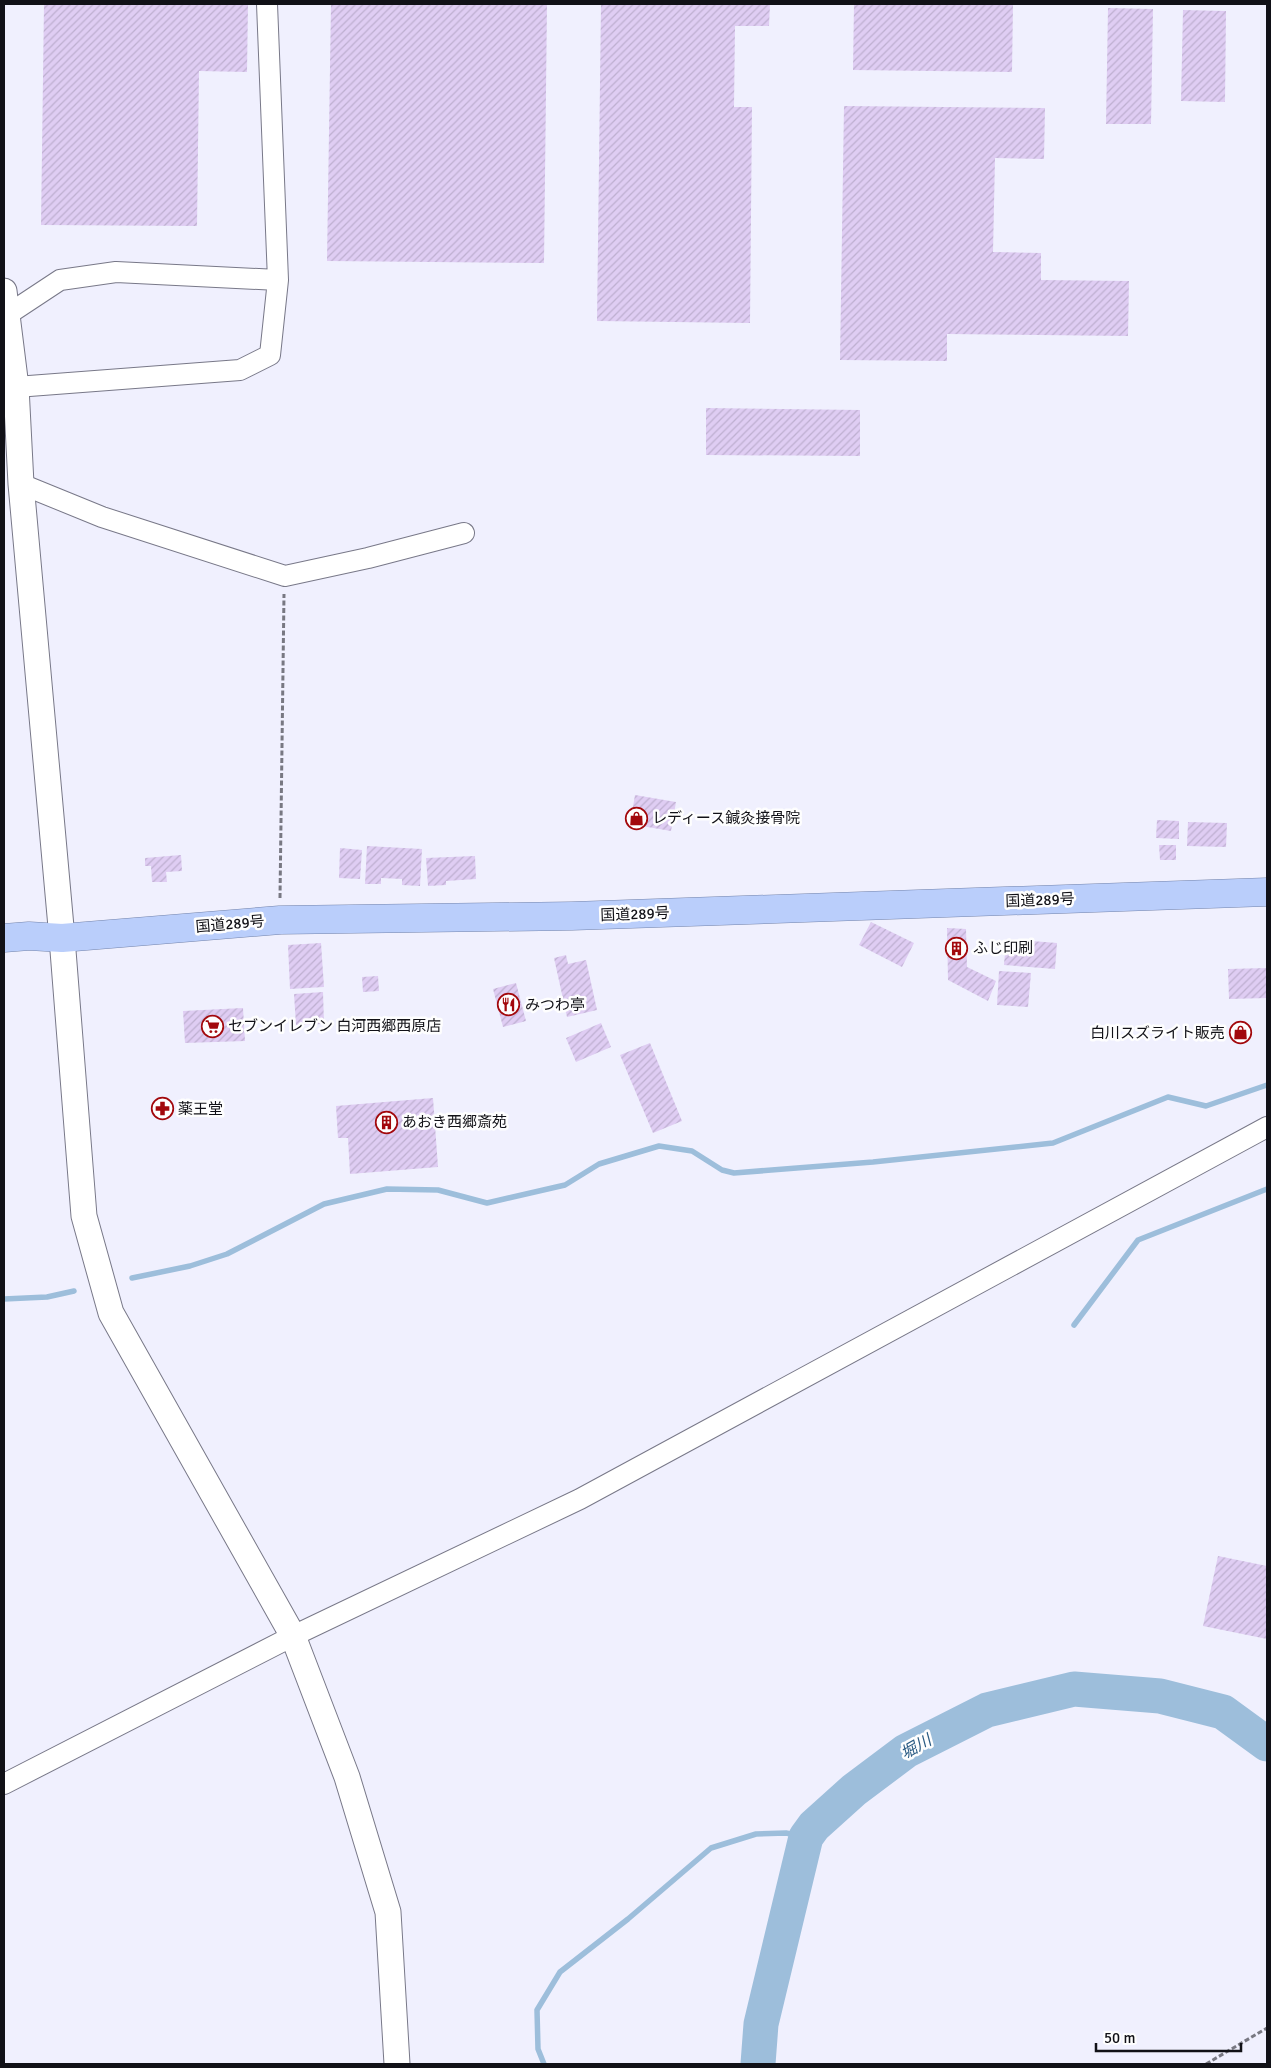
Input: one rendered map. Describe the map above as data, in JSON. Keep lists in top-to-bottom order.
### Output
{
  "streets": {
    "highway": ["国道289号"]
  },
  "water": ["堀川"],
  "places": {
    "shop": ["レディース鍼灸接骨院", "白川スズライト販売"],
    "building": ["ふじ印刷", "あおき西郷斎苑"],
    "restaurant": ["みつわ亭"],
    "supermarket": ["セブンイレブン 白河西郷西原店"],
    "pharmacy": ["薬王堂"]
  },
  "scale_bar": "50 m"
}
